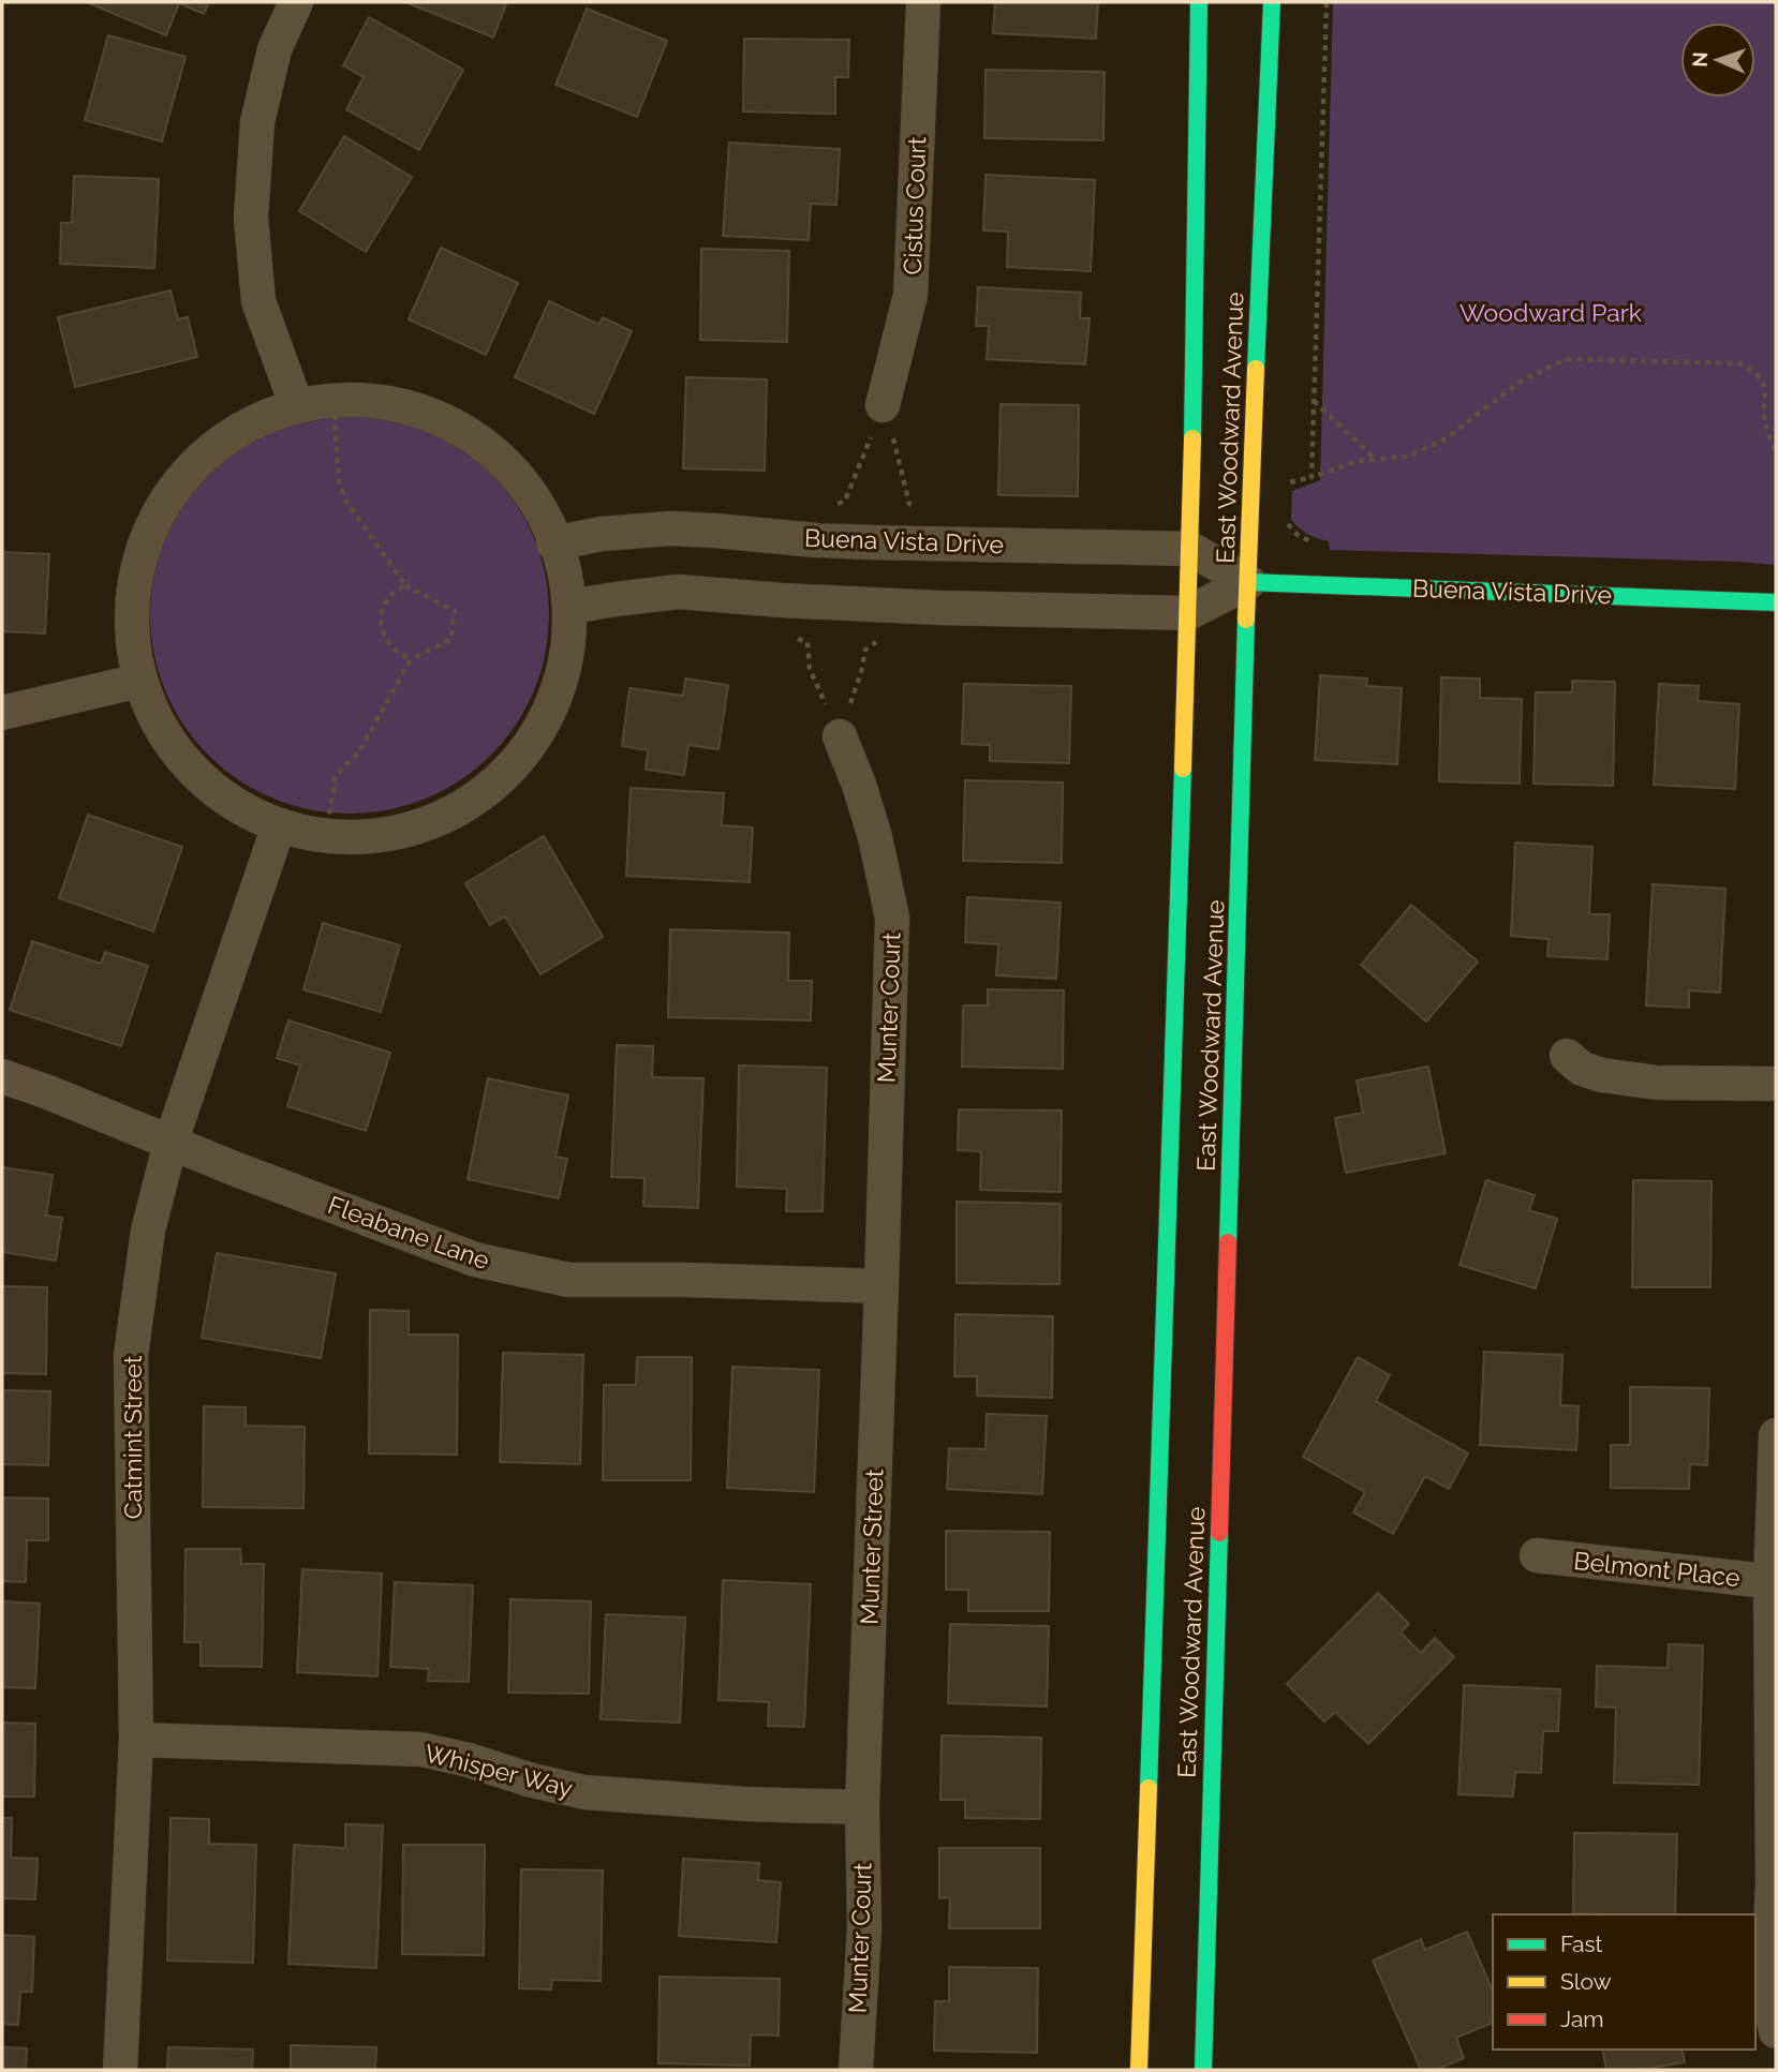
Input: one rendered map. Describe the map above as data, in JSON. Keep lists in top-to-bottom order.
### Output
{
  "streets": {
    "street": [
      "Cistus Court",
      "East Woodward Avenue",
      "Buena Vista Drive",
      "Munter Court",
      "Fleabane Lane",
      "Catmint Street",
      "Munter Street",
      "Belmont Place",
      "Whisper Way"
    ]
  },
  "crossings": [
    ["East Woodward Avenue", "Buena Vista Drive"],
    ["Munter Court", "Fleabane Lane"],
    ["Munter Court", "Munter Street"],
    ["Munter Court", "Whisper Way"],
    ["Fleabane Lane", "Catmint Street"],
    ["Fleabane Lane", "Munter Street"],
    ["Catmint Street", "Whisper Way"],
    ["Munter Street", "Whisper Way"]
  ],
  "parks": ["Woodward Park"],
  "legend": ["Fast", "Slow", "Jam"],
  "north": "left"
}
